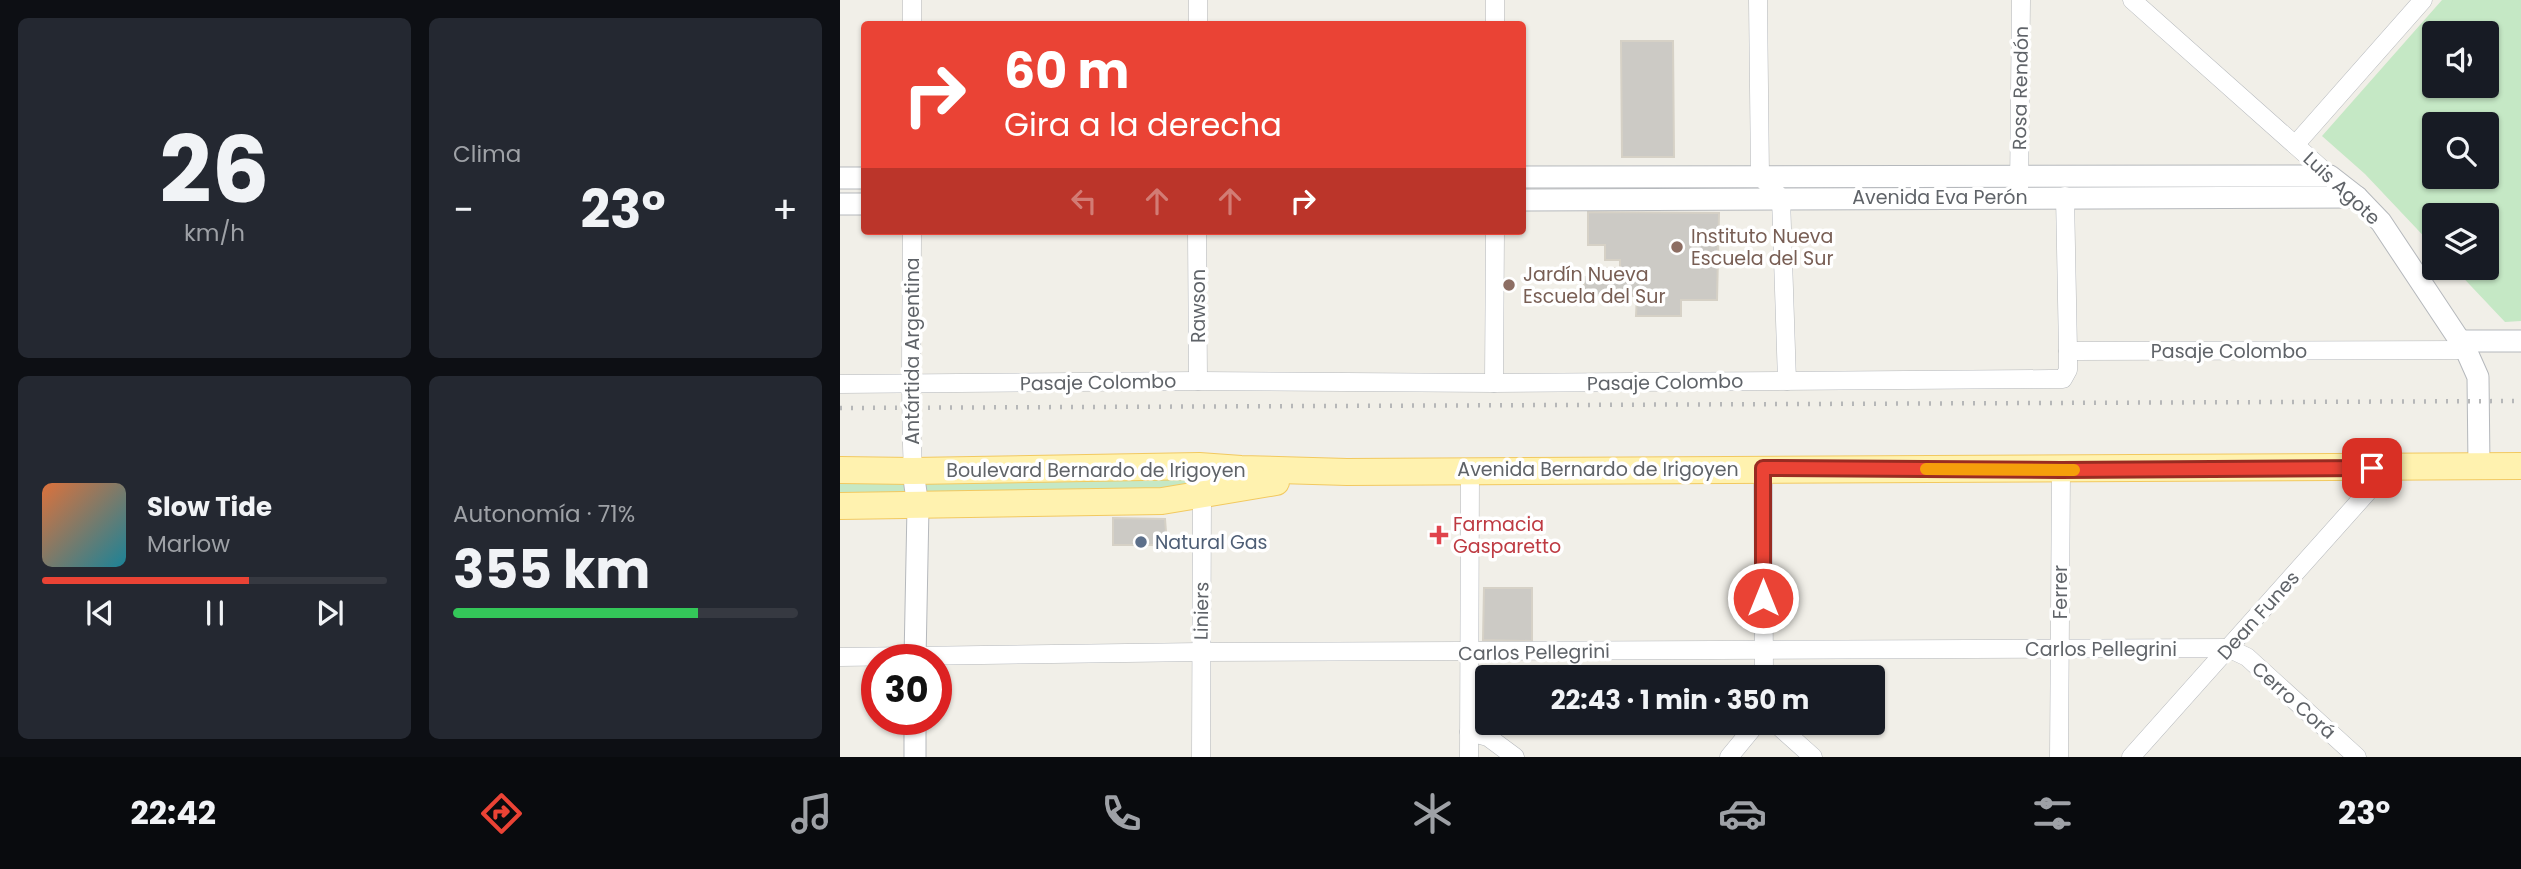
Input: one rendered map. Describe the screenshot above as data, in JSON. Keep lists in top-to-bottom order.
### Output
{
  "streets": {
    "main road": ["Avenida Bernardo de Irigoyen", "Boulevard Bernardo de Irigoyen"],
    "street": [
      "Rosa Rendón",
      "Luis Agote",
      "Avenida Eva Perón",
      "Rawson",
      "Antártida Argentina",
      "Pasaje Colombo",
      "Ferrer",
      "Liniers",
      "Dean Funes",
      "Carlos Pellegrini",
      "Cerro Corá"
    ]
  },
  "crossings": [
    ["Rosa Rendón", "Avenida Eva Perón"],
    ["Luis Agote", "Avenida Eva Perón"],
    ["Luis Agote", "Pasaje Colombo"],
    ["Luis Agote", "Avenida Bernardo de Irigoyen"],
    ["Rawson", "Pasaje Colombo"],
    ["Antártida Argentina", "Pasaje Colombo"],
    ["Antártida Argentina", "Boulevard Bernardo de Irigoyen"],
    ["Avenida Bernardo de Irigoyen", "Boulevard Bernardo de Irigoyen"],
    ["Avenida Bernardo de Irigoyen", "Ferrer"],
    ["Avenida Bernardo de Irigoyen", "Dean Funes"],
    ["Boulevard Bernardo de Irigoyen", "Liniers"],
    ["Ferrer", "Carlos Pellegrini"],
    ["Liniers", "Carlos Pellegrini"],
    ["Dean Funes", "Carlos Pellegrini"],
    ["Dean Funes", "Cerro Corá"],
    ["Carlos Pellegrini", "Cerro Corá"]
  ],
  "places": {
    "other": ["Instituto Nueva Escuela del Sur", "Jardín Nueva Escuela del Sur", "Natural Gas"],
    "health": ["Farmacia Gasparetto"]
  },
  "page": {
    "tile": [
      ["26", "km/h"],
      "Clima",
      ["Autonomía · 71%", "355 km"]
    ],
    "turn": ["60 m", "Gira a la derecha"],
    "heat": ["−", "23°", "+"],
    "song": ["Slow Tide", "Marlow"],
    "limit": "30",
    "trip": "22:43 · 1 min · 350 m",
    "tabs": ["22:42", "23°"]
  }
}
